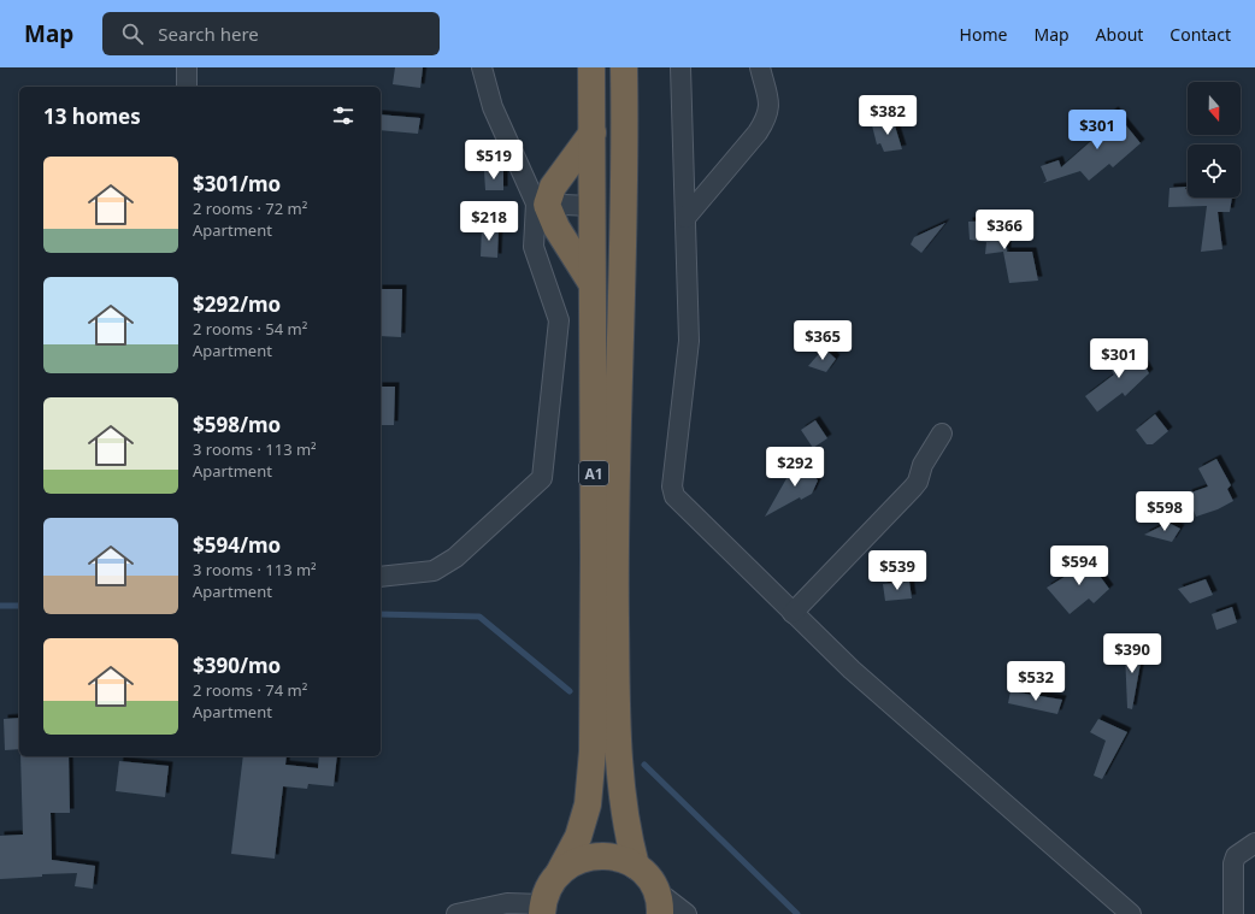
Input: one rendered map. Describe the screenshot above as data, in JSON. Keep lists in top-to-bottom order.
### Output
{
  "streets": {
    "highway": ["A1"]
  },
  "north": "bottom",
  "page": {
    "header": "Map",
    "search": "Search here",
    "nav": [
      "Home",
      "Map",
      "About",
      "Contact"
    ],
    "heading": "13 homes",
    "price": [
      "$382",
      "$301",
      "$519",
      "$218",
      "$366",
      "$365",
      "$301",
      "$292",
      "$598",
      "$594",
      "$539",
      "$390",
      "$532"
    ],
    "list": [
      {
        "name": "$301/mo",
        "note": "2 rooms · 72 m² · Apartment"
      },
      {
        "name": "$292/mo",
        "note": "2 rooms · 54 m² · Apartment"
      },
      {
        "name": "$598/mo",
        "note": "3 rooms · 113 m² · Apartment"
      },
      {
        "name": "$594/mo",
        "note": "3 rooms · 113 m² · Apartment"
      },
      {
        "name": "$390/mo",
        "note": "2 rooms · 74 m² · Apartment"
      }
    ]
  }
}
